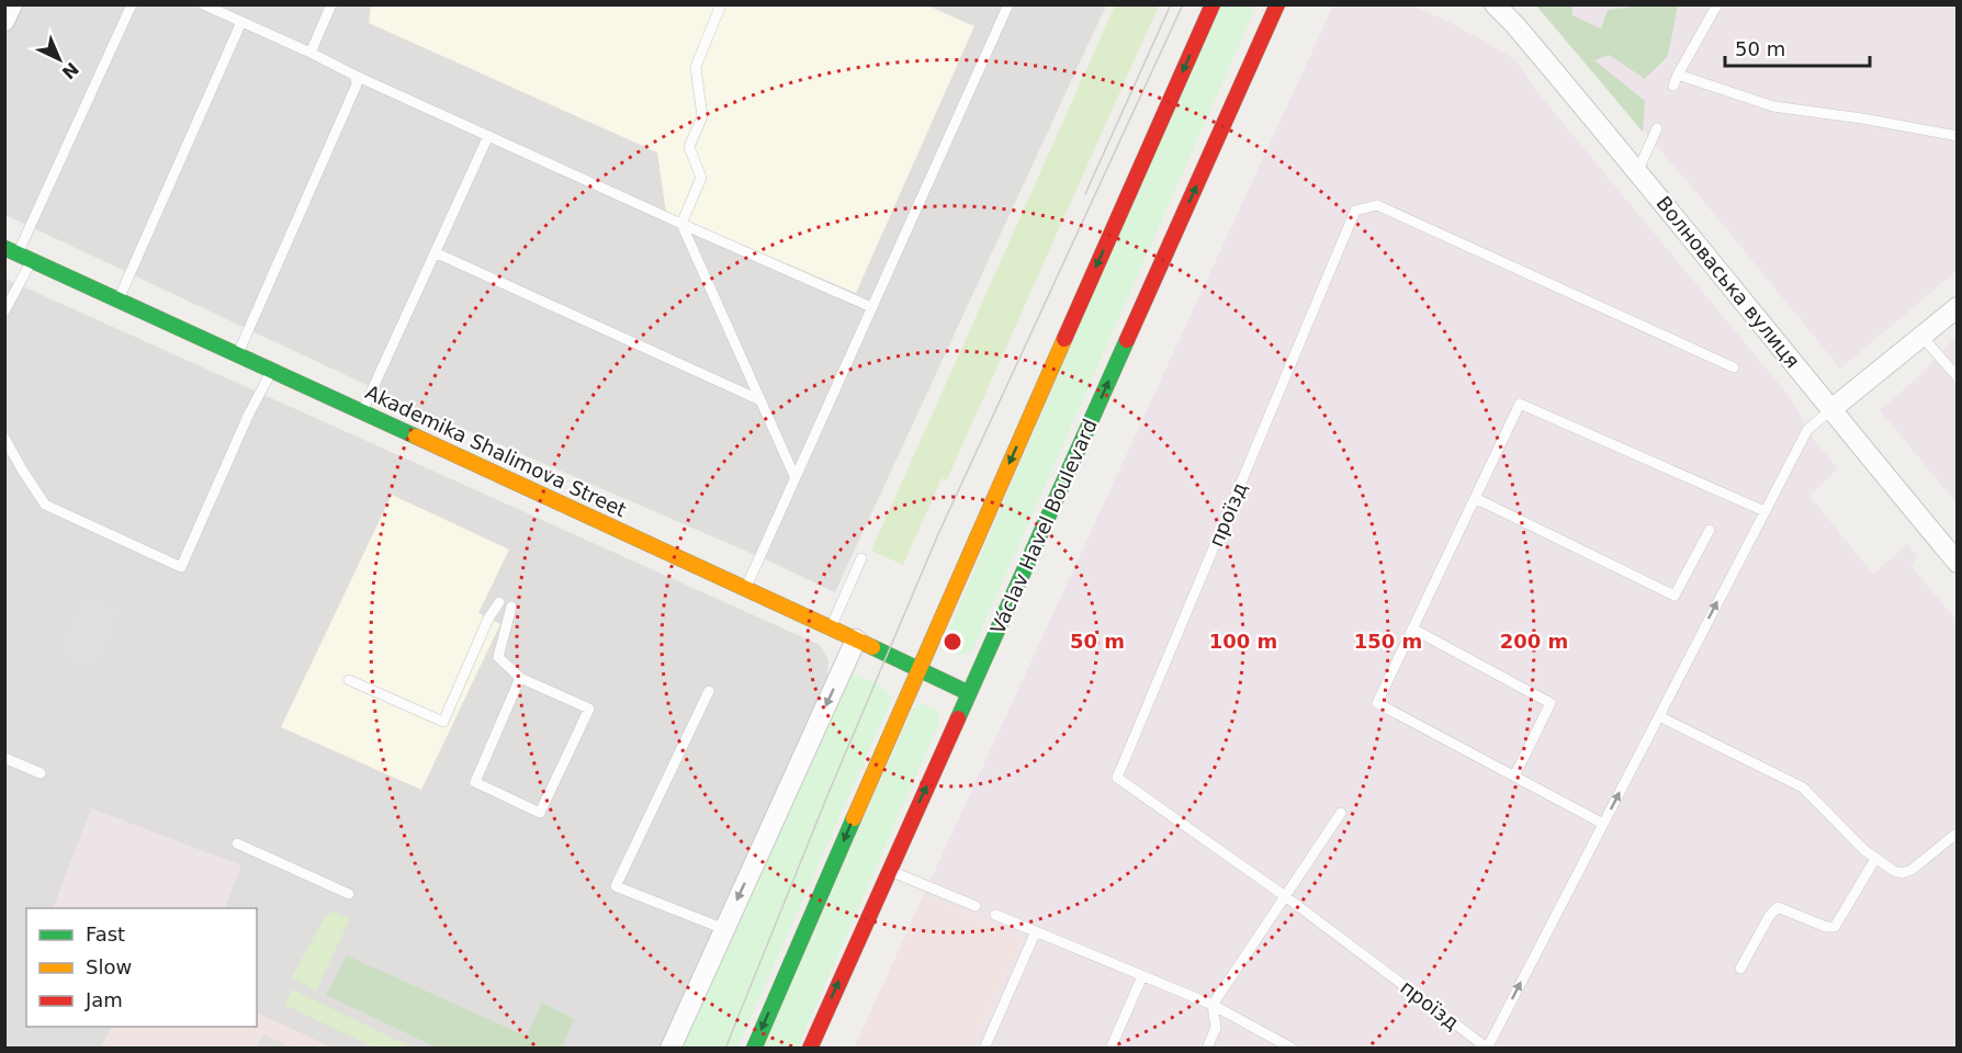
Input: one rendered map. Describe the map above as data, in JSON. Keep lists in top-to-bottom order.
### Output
{
  "streets": {
    "main road": ["Akademika Shalimova Street", "Václav Havel Boulevard"],
    "street": ["Волноваська вулиця"],
    "lane": ["проїзд"]
  },
  "crossings": [
    ["Akademika Shalimova Street", "Václav Havel Boulevard"]
  ],
  "legend": ["Fast", "Slow", "Jam"],
  "scale_bar": "50 m",
  "north": "bottom right",
  "rings": [
    "50 m",
    "100 m",
    "150 m",
    "200 m"
  ]
}
